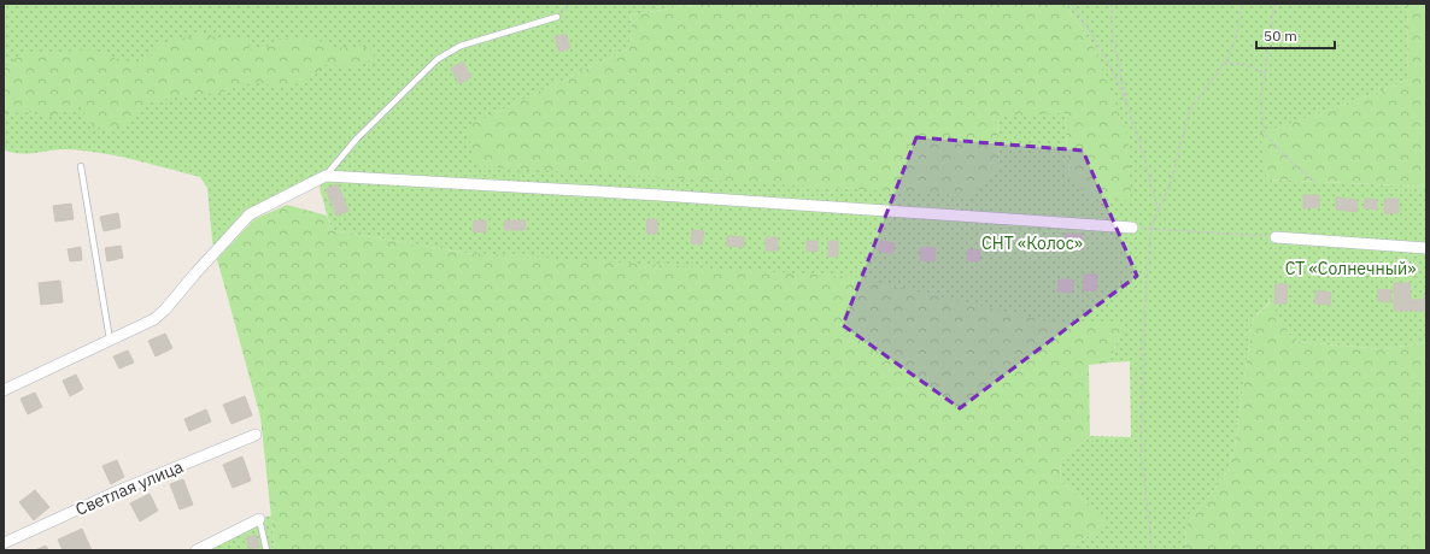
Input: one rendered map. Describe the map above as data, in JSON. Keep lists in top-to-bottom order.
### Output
{
  "streets": {
    "street": ["Светлая улица"]
  },
  "parks": ["СНТ «Колос»", "СТ «Солнечный»"],
  "scale_bar": "50 m"
}
